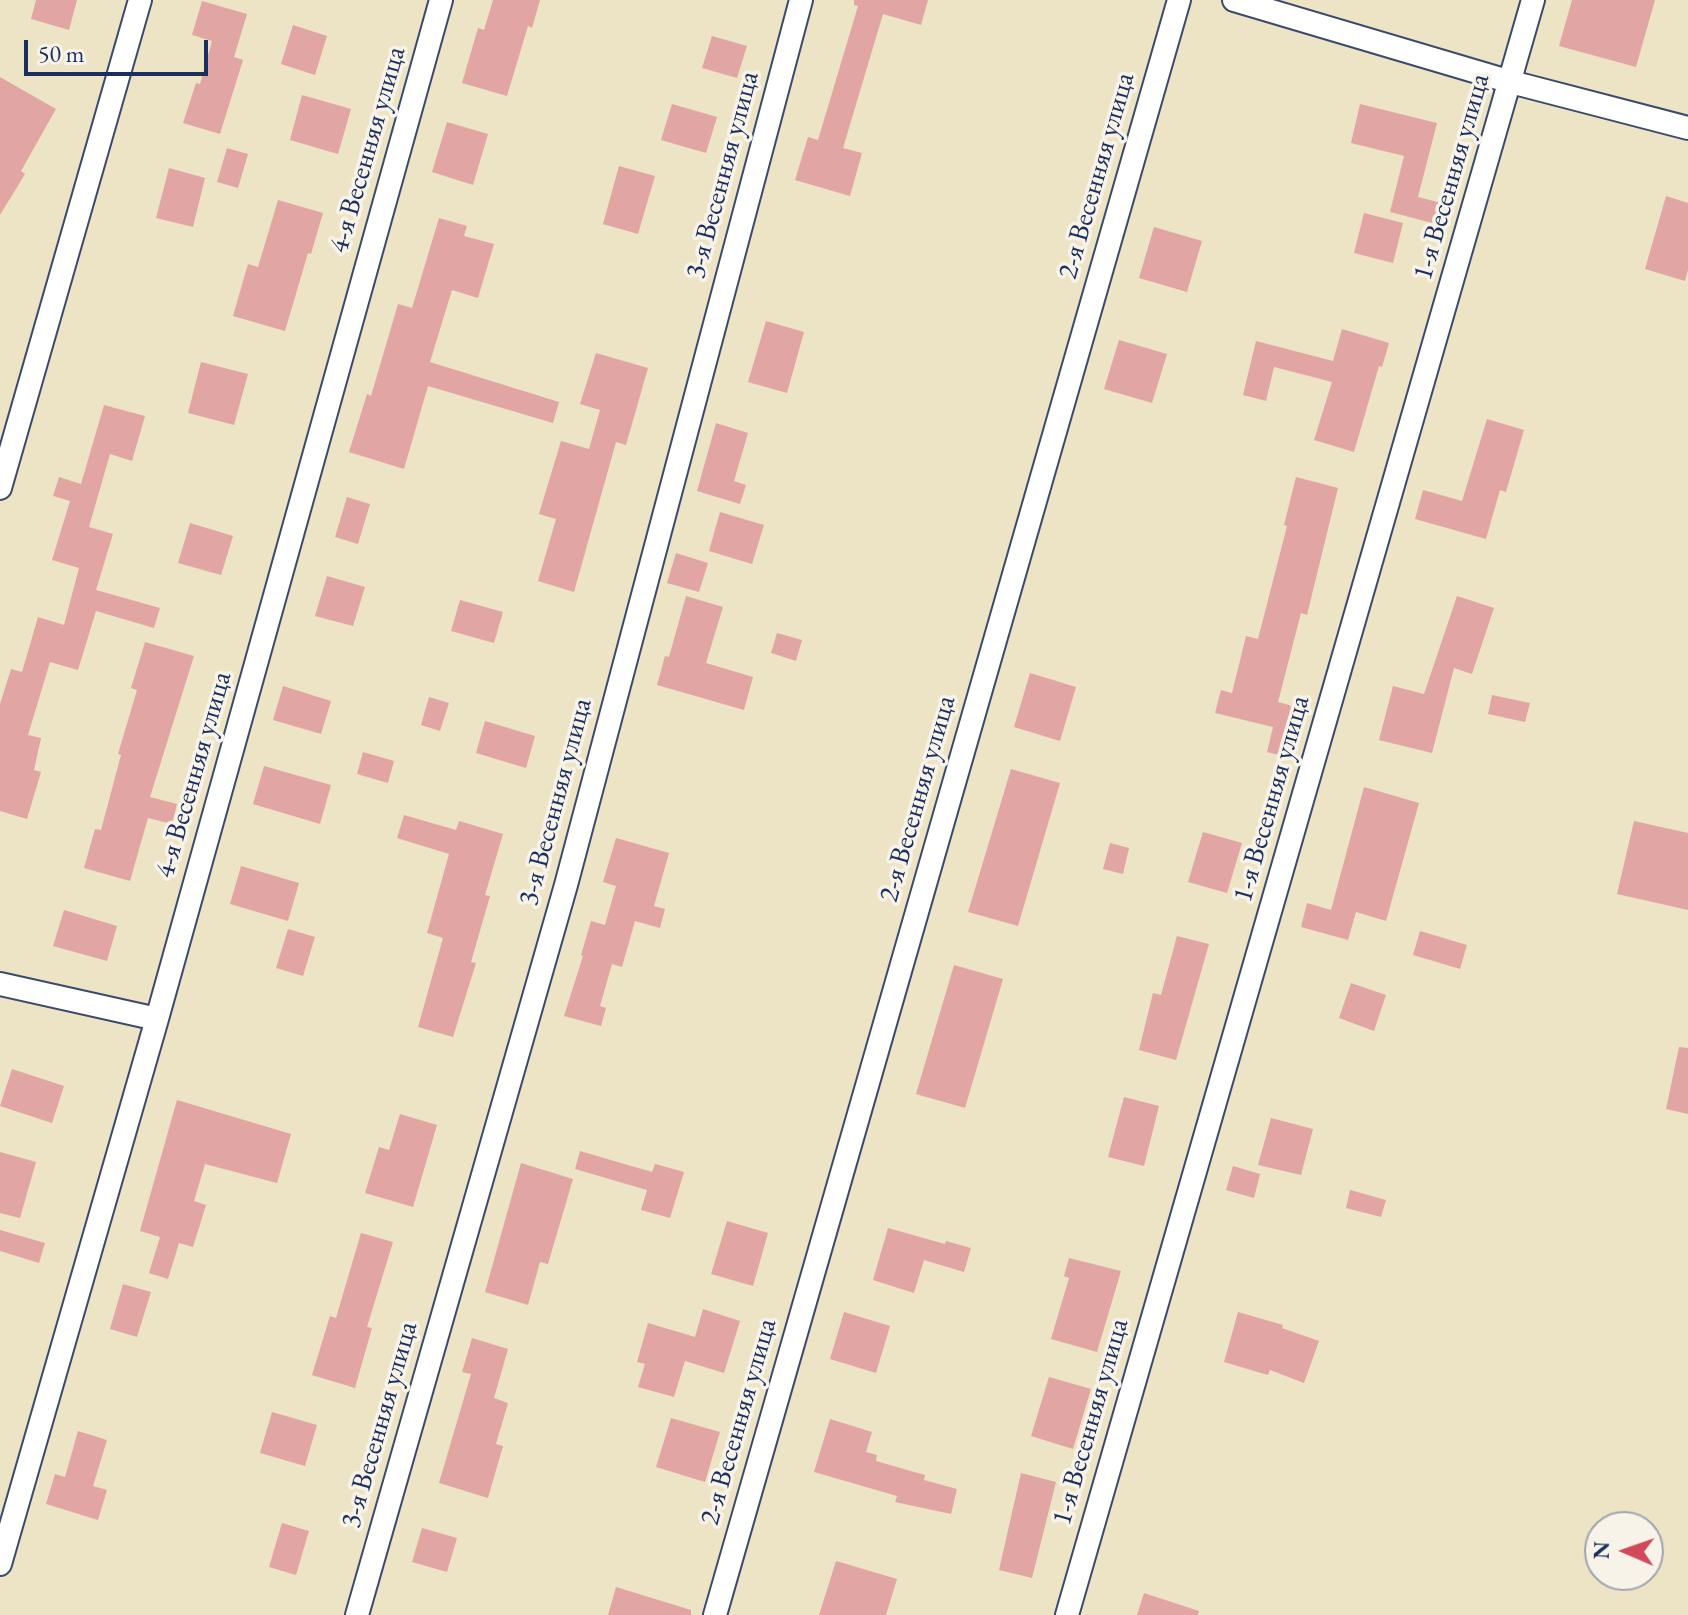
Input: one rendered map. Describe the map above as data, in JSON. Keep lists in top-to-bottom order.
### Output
{
  "streets": {
    "street": [
      "4-я Весенняя улица",
      "3-я Весенняя улица",
      "2-я Весенняя улица",
      "1-я Весенняя улица"
    ]
  },
  "scale_bar": "50 m",
  "north": "left"
}
